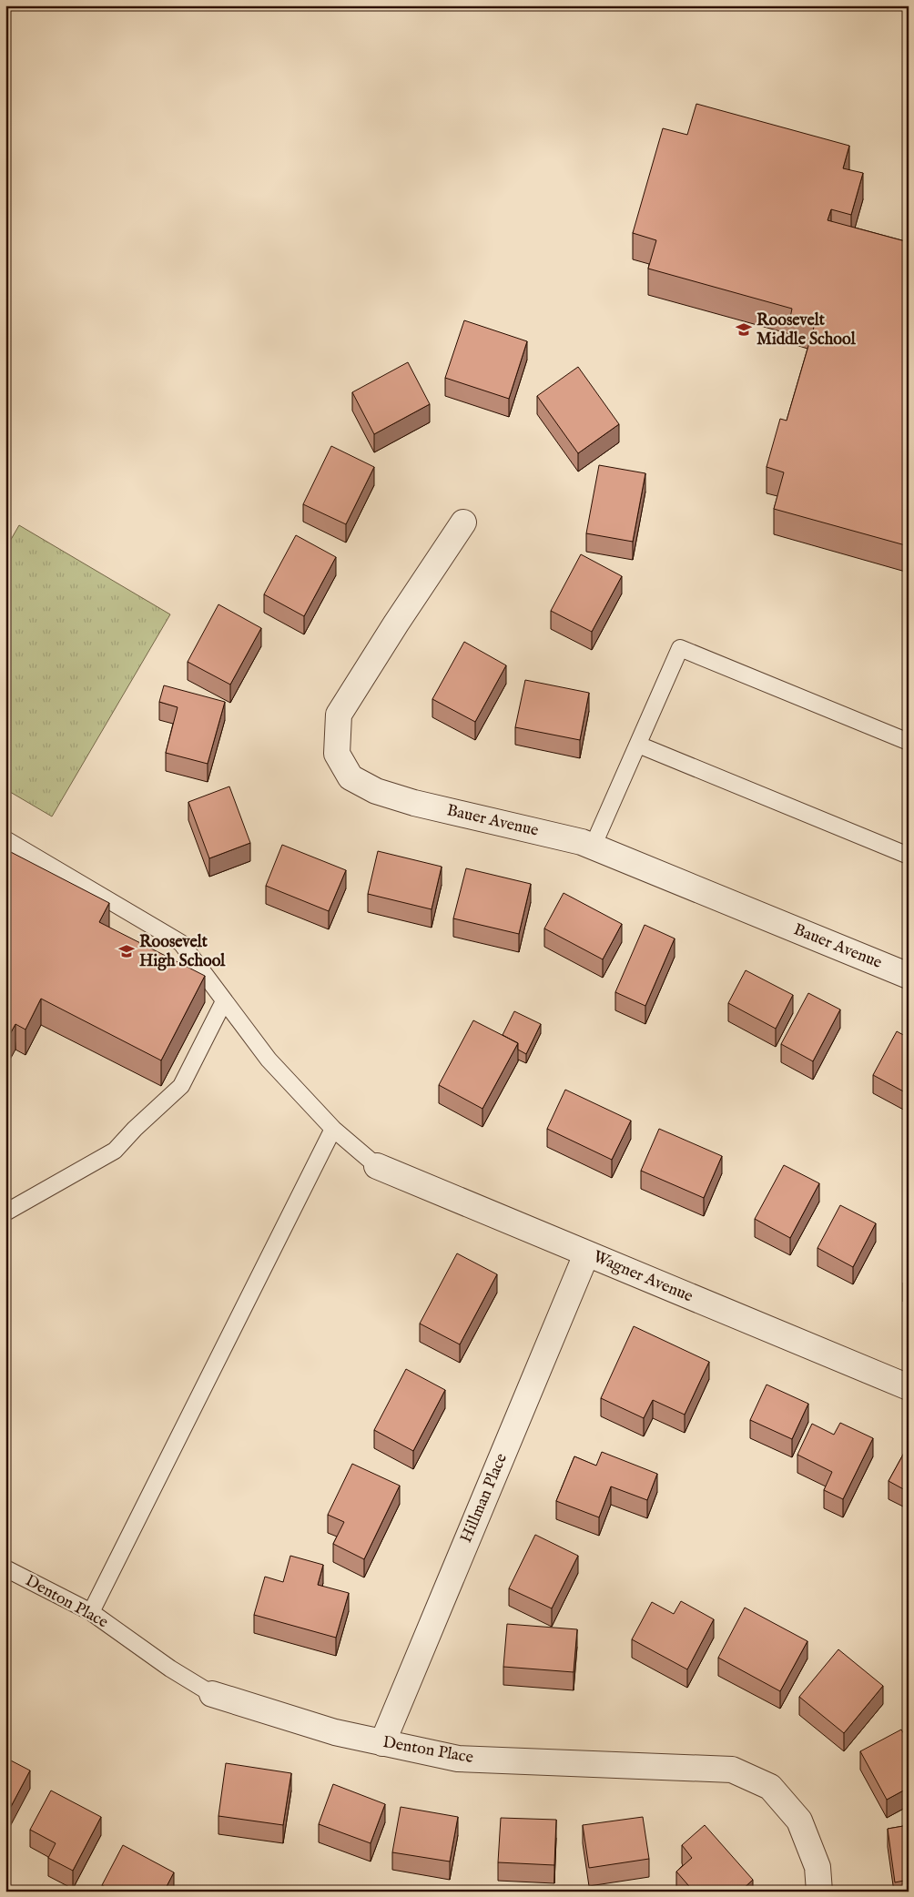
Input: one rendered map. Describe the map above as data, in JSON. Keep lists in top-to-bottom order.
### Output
{
  "streets": {
    "street": [
      "Bauer Avenue",
      "Wagner Avenue",
      "Hillman Place",
      "Denton Place"
    ]
  },
  "crossings": [
    ["Wagner Avenue", "Hillman Place"],
    ["Hillman Place", "Denton Place"]
  ],
  "places": {
    "school or university": ["Roosevelt Middle School", "Roosevelt High School"]
  }
}
